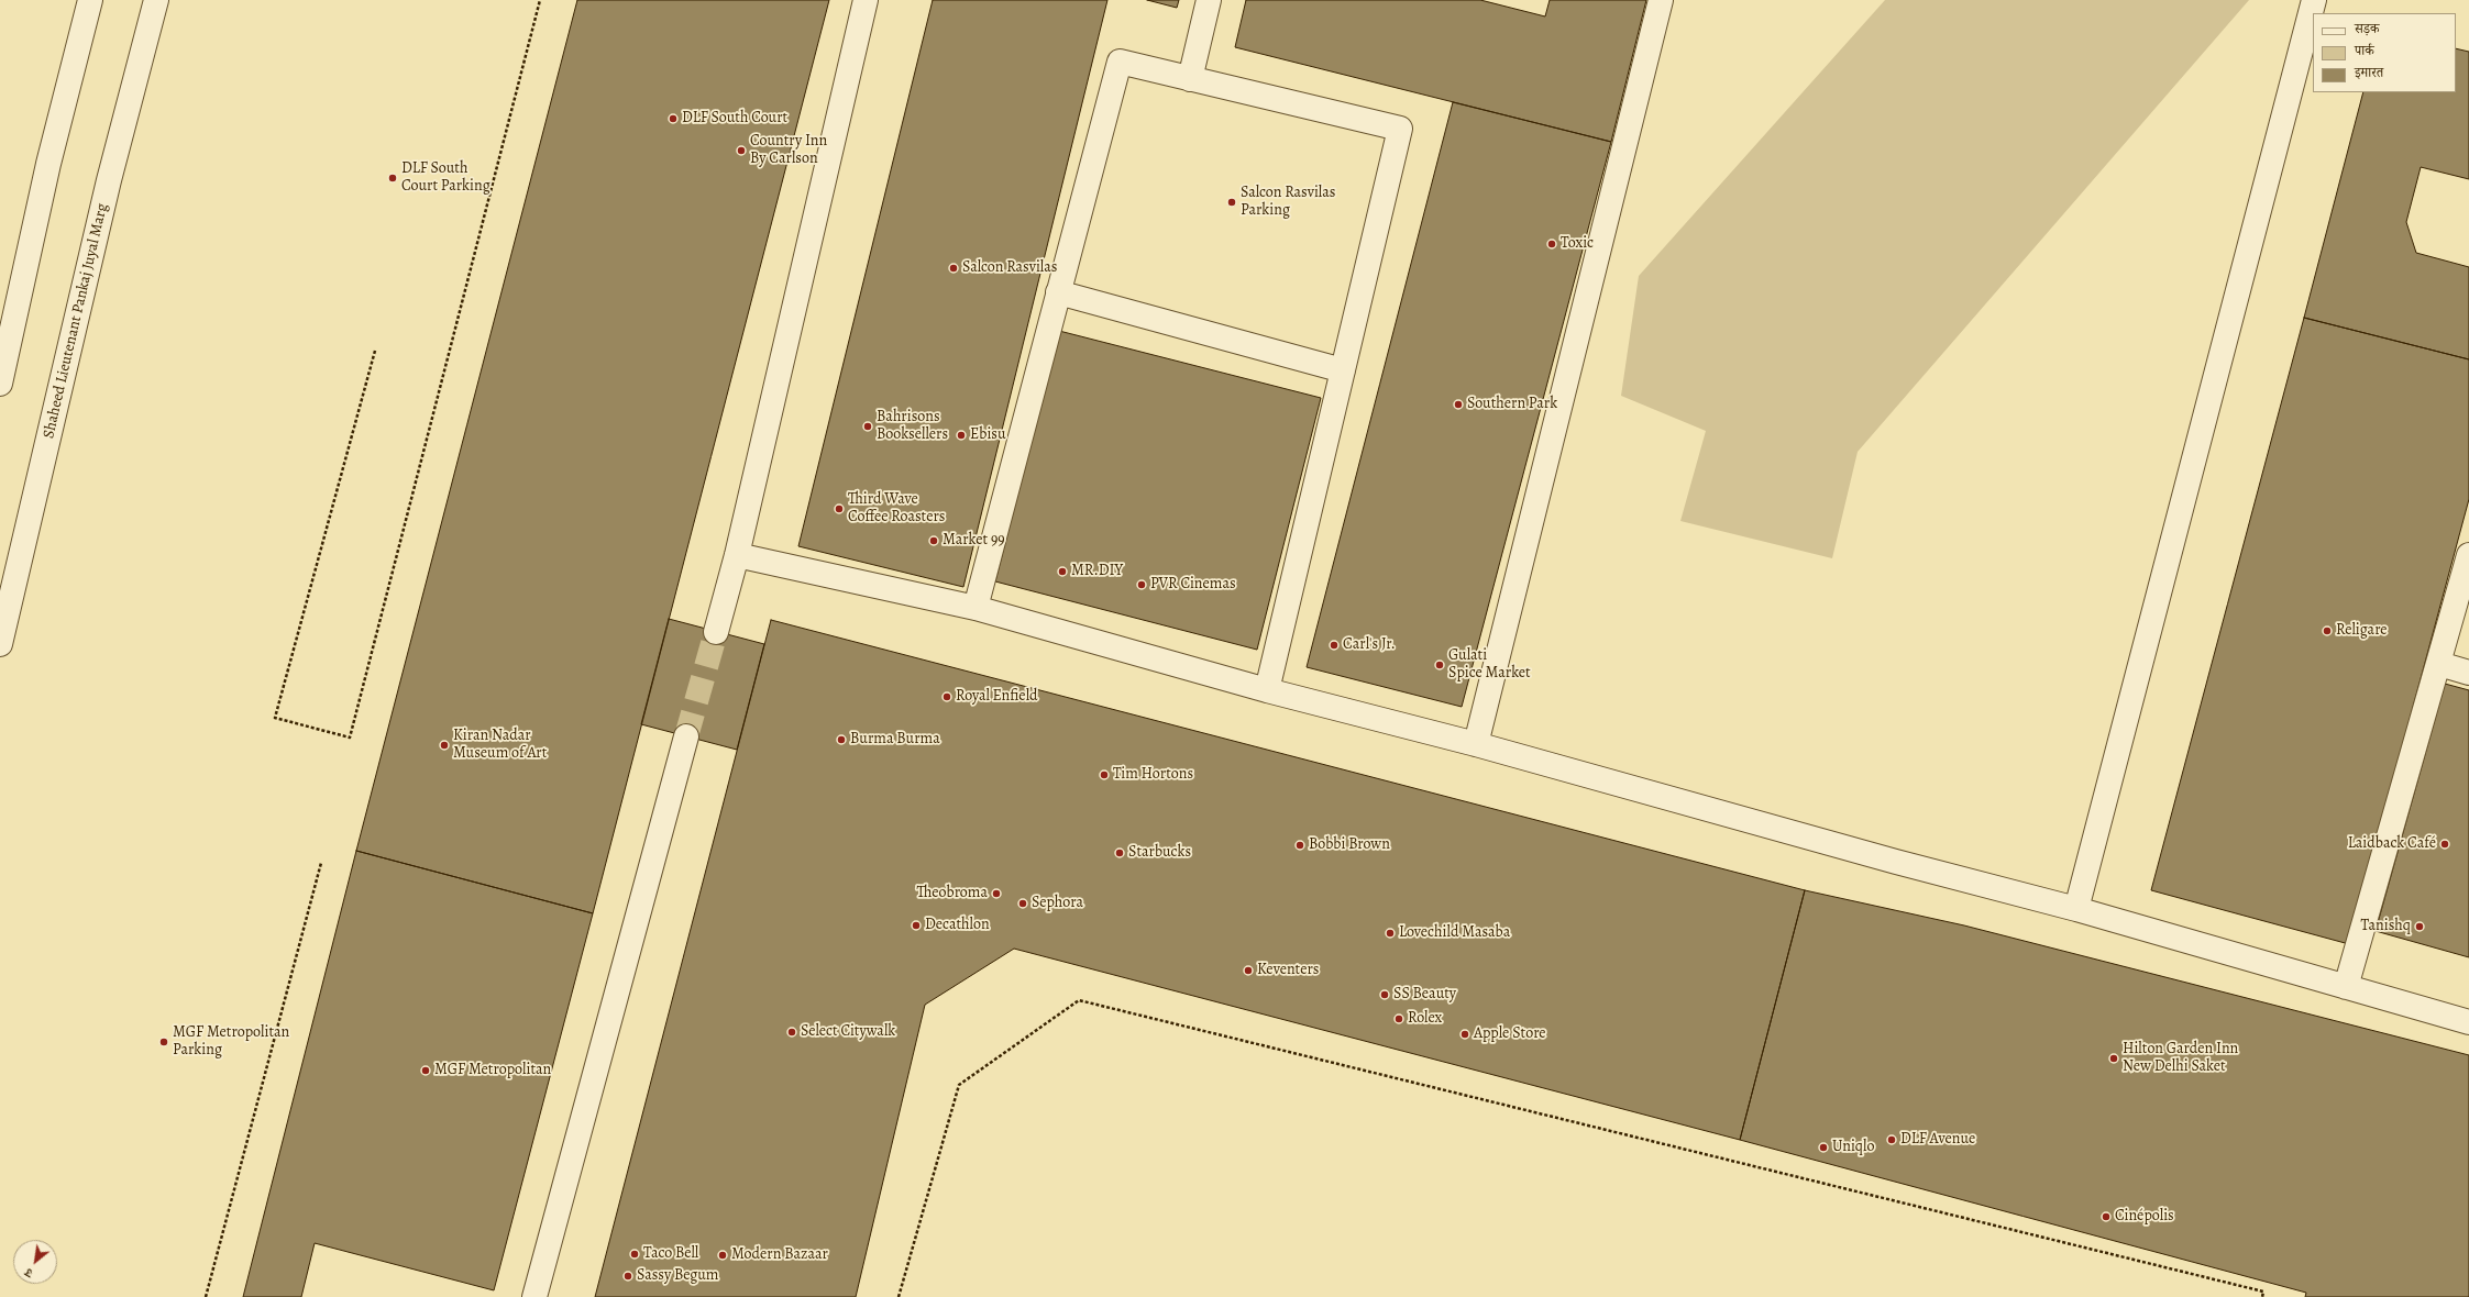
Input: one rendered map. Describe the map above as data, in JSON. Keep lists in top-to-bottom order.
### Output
{
  "streets": {
    "street": ["Shaheed Lieutenant Pankaj Juyal Marg"]
  },
  "places": [
    "DLF South Court",
    "Country Inn By Carlson",
    "DLF South Court Parking",
    "Salcon Rasvilas Parking",
    "Toxic",
    "Salcon Rasvilas",
    "Southern Park",
    "Bahrisons Booksellers",
    "Ebisu",
    "Third Wave Coffee Roasters",
    "Market 99",
    "MR.DIY",
    "PVR Cinemas",
    "Religare",
    "Carl's Jr.",
    "Gulati Spice Market",
    "Royal Enfield",
    "Burma Burma",
    "Kiran Nadar Museum of Art",
    "Tim Hortons",
    "Laidback Café",
    "Bobbi Brown",
    "Starbucks",
    "Theobroma",
    "Sephora",
    "Decathlon",
    "Tanishq",
    "Lovechild Masaba",
    "Keventers",
    "SS Beauty",
    "Rolex",
    "Select Citywalk",
    "Apple Store",
    "MGF Metropolitan Parking",
    "Hilton Garden Inn New Delhi Saket",
    "MGF Metropolitan",
    "DLF Avenue",
    "Uniqlo",
    "Cinépolis",
    "Taco Bell",
    "Modern Bazaar",
    "Sassy Begum"
  ],
  "legend": ["सड़क", "पार्क", "इमारत"],
  "north": "bottom left"
}
